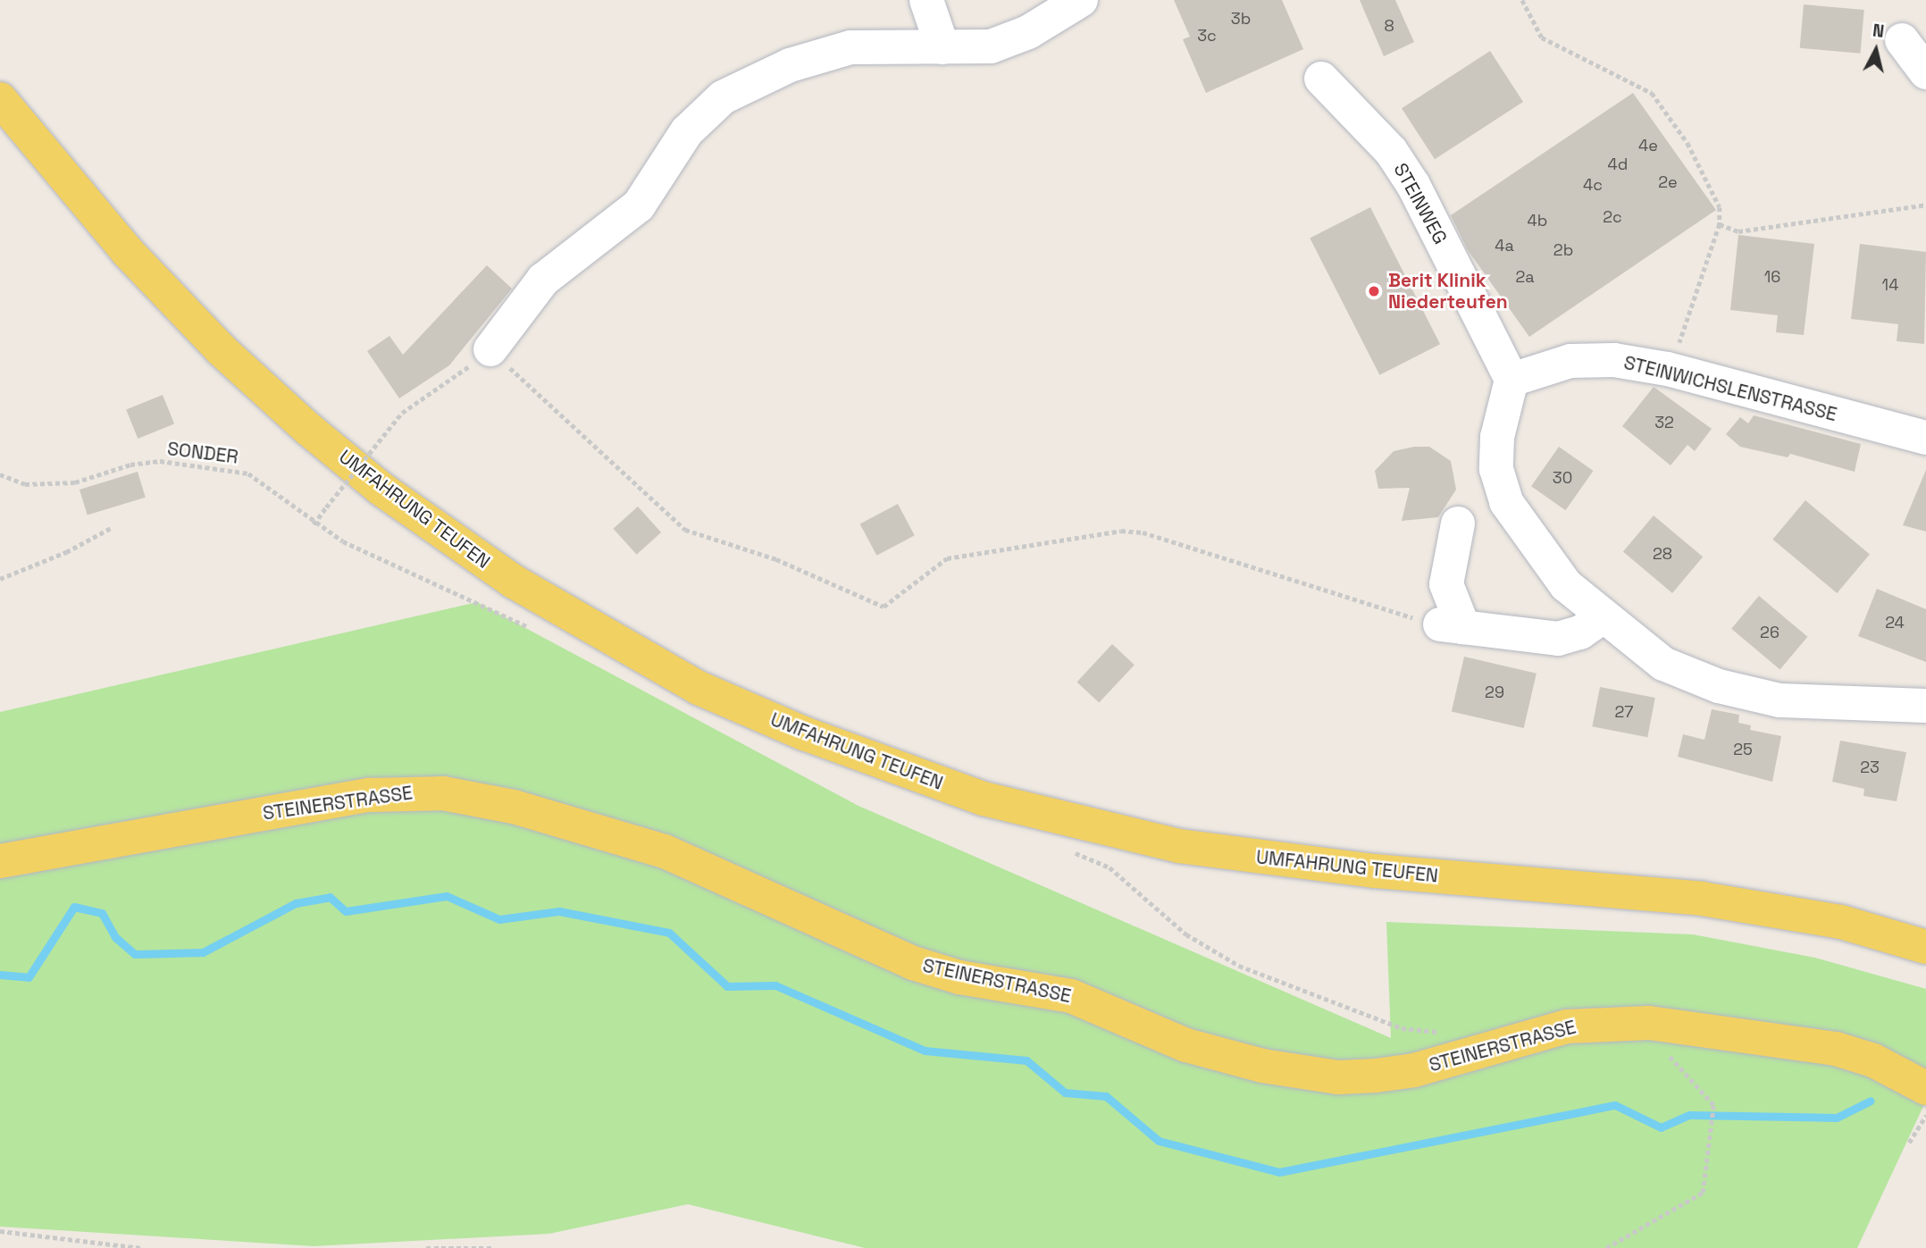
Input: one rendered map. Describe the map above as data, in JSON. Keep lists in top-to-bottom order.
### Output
{
  "streets": {
    "main road": ["UMFAHRUNG TEUFEN", "STEINERSTRASSE"],
    "street": ["STEINWEG", "STEINWICHSLENSTRASSE"],
    "path": ["SONDER"]
  },
  "crossings": [
    ["STEINWEG", "STEINWICHSLENSTRASSE"]
  ],
  "places": ["Berit Klinik Niederteufen"],
  "house_numbers": [
    "3b",
    "8",
    "3c",
    "4e",
    "4d",
    "2e",
    "4c",
    "2c",
    "4b",
    "4a",
    "2b",
    "2a",
    "16",
    "14",
    "32",
    "30",
    "28",
    "24",
    "26",
    "29",
    "27",
    "25",
    "23"
  ],
  "north": "top"
}
